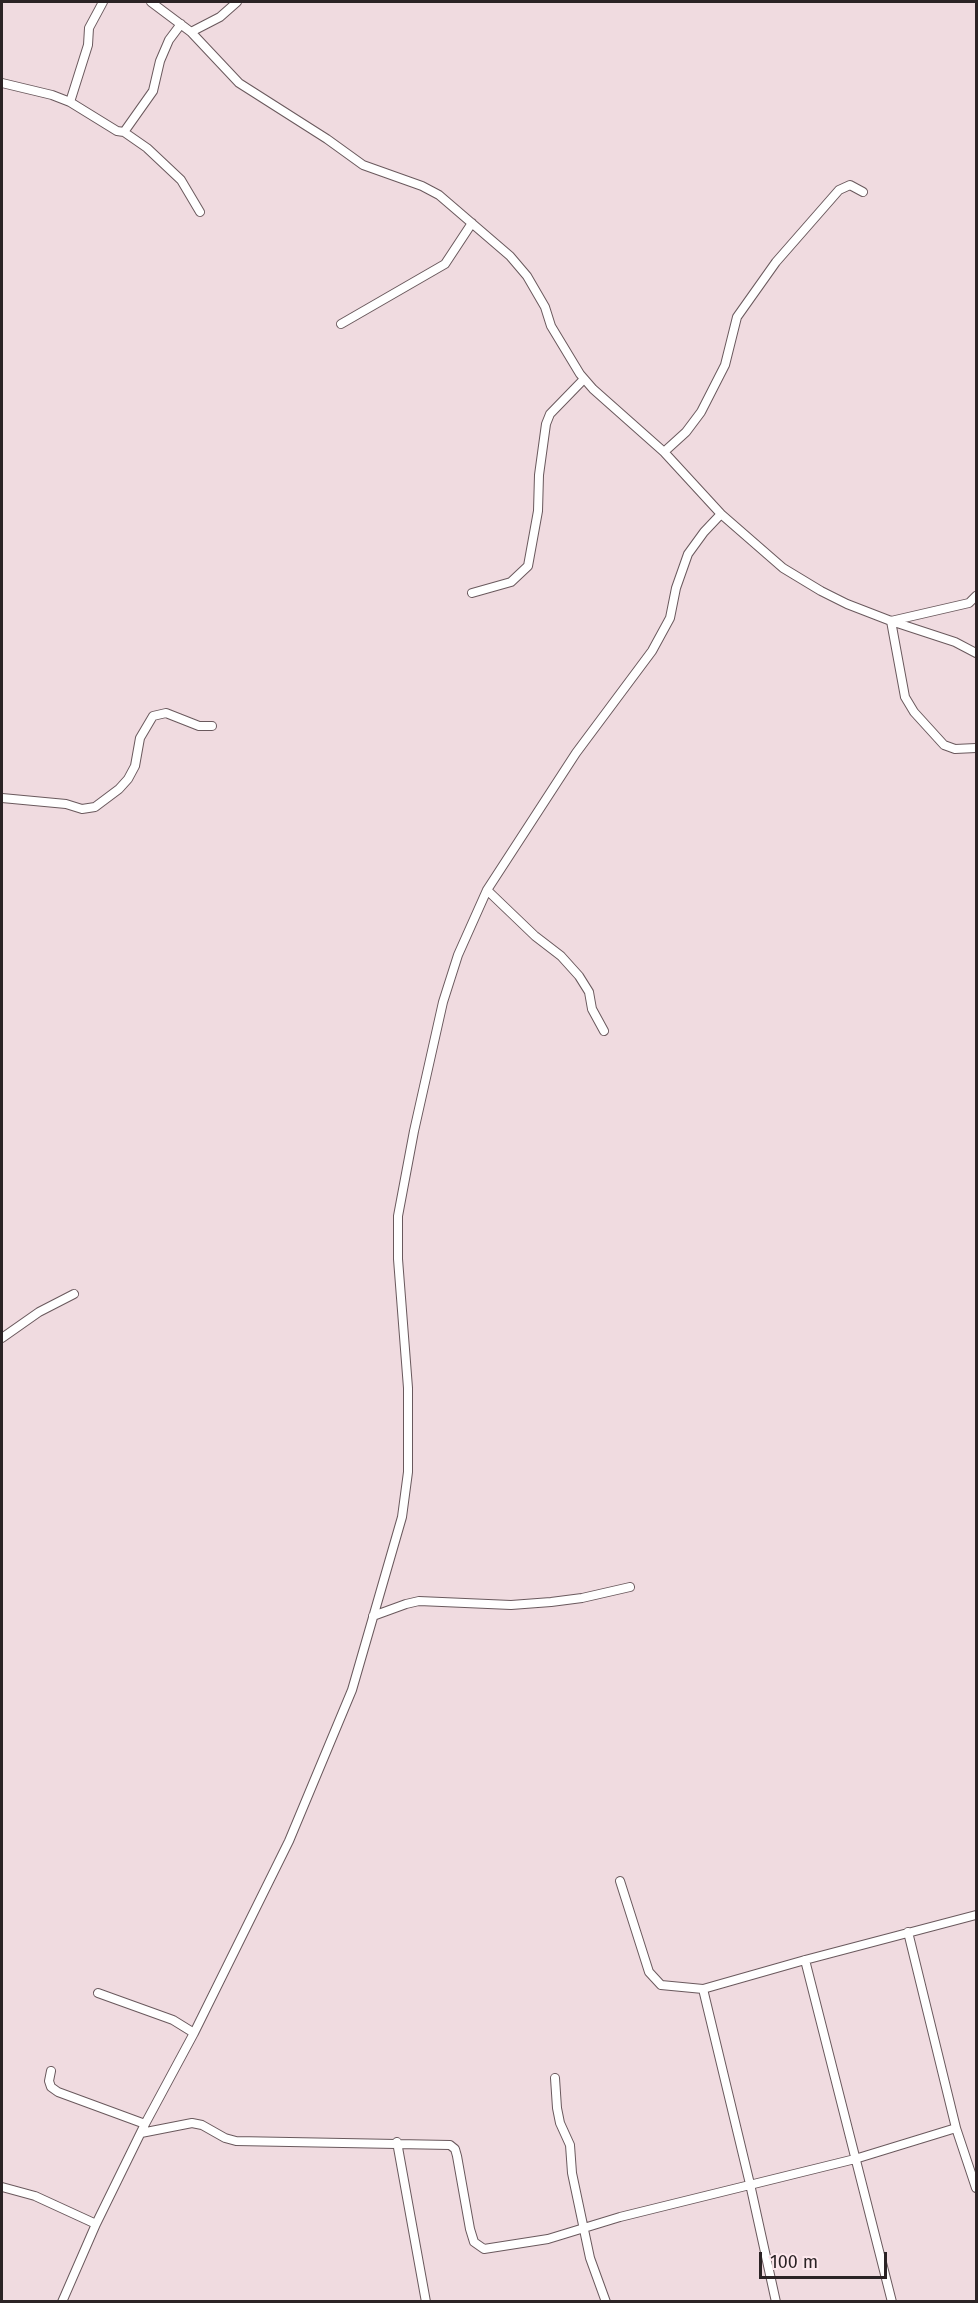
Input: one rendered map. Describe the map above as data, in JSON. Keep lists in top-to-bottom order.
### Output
{
  "scale_bar": "100 m"
}
